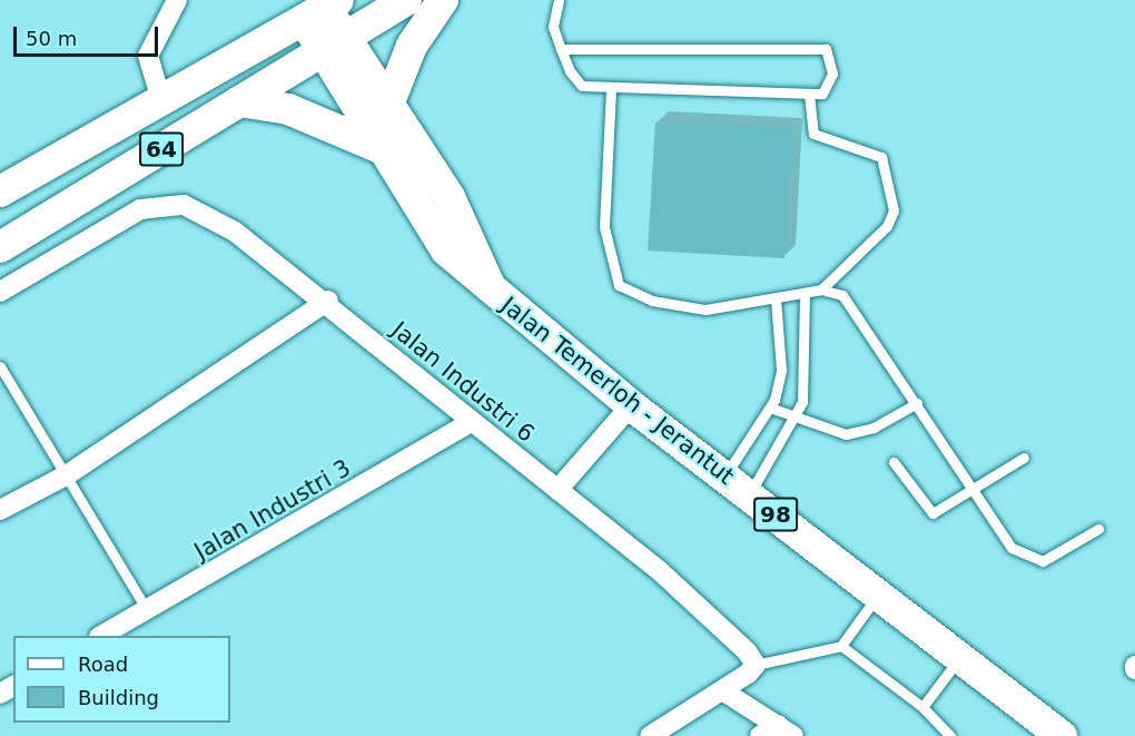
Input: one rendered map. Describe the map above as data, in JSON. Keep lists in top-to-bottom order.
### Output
{
  "streets": {
    "main road": ["64", "Jalan Temerloh - Jerantut", "98"],
    "street": ["Jalan Industri 6", "Jalan Industri 3"]
  },
  "crossings": [
    ["64", "Jalan Temerloh - Jerantut"],
    ["Jalan Industri 6", "Jalan Industri 3"]
  ],
  "legend": ["Road", "Building"],
  "scale_bar": "50 m"
}
